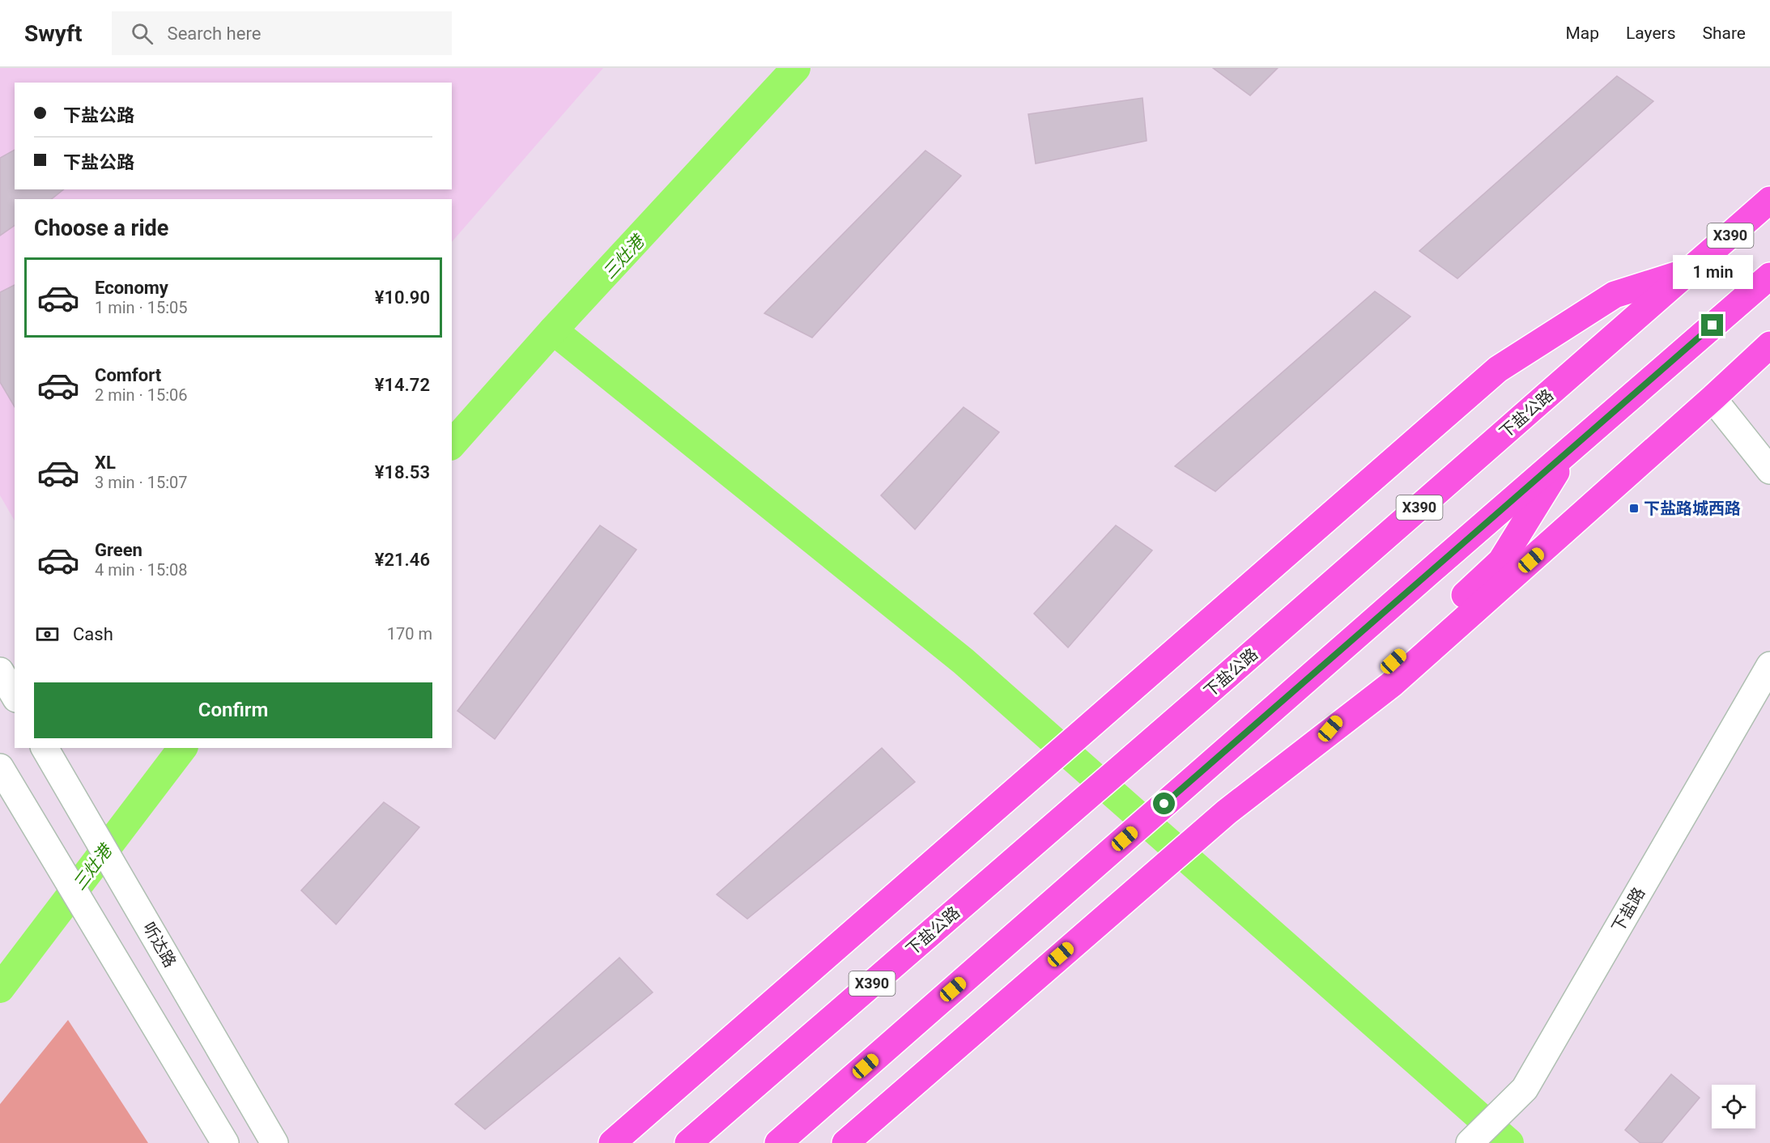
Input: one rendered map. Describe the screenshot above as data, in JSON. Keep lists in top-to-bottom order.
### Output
{
  "streets": {
    "main road": ["X390", "下盐公路"],
    "street": ["下盐路", "听达路"]
  },
  "water": ["三灶港"],
  "places": {
    "transit": ["下盐路城西路"]
  },
  "page": {
    "header": "Swyft",
    "search": "Search here",
    "nav": ["Map", "Layers", "Share"],
    "banner": ["下盐公路", "下盐公路"],
    "heading": "Choose a ride",
    "bubble": "1 min",
    "list": [
      {
        "name": "Economy",
        "note": "1 min · 15:05",
        "value": "¥10.90"
      },
      {
        "name": "Comfort",
        "note": "2 min · 15:06",
        "value": "¥14.72"
      },
      {
        "name": "XL",
        "note": "3 min · 15:07",
        "value": "¥18.53"
      },
      {
        "name": "Green",
        "note": "4 min · 15:08",
        "value": "¥21.46"
      }
    ],
    "pay": ["Cash", "170 m"],
    "buttons": "Confirm"
  }
}
